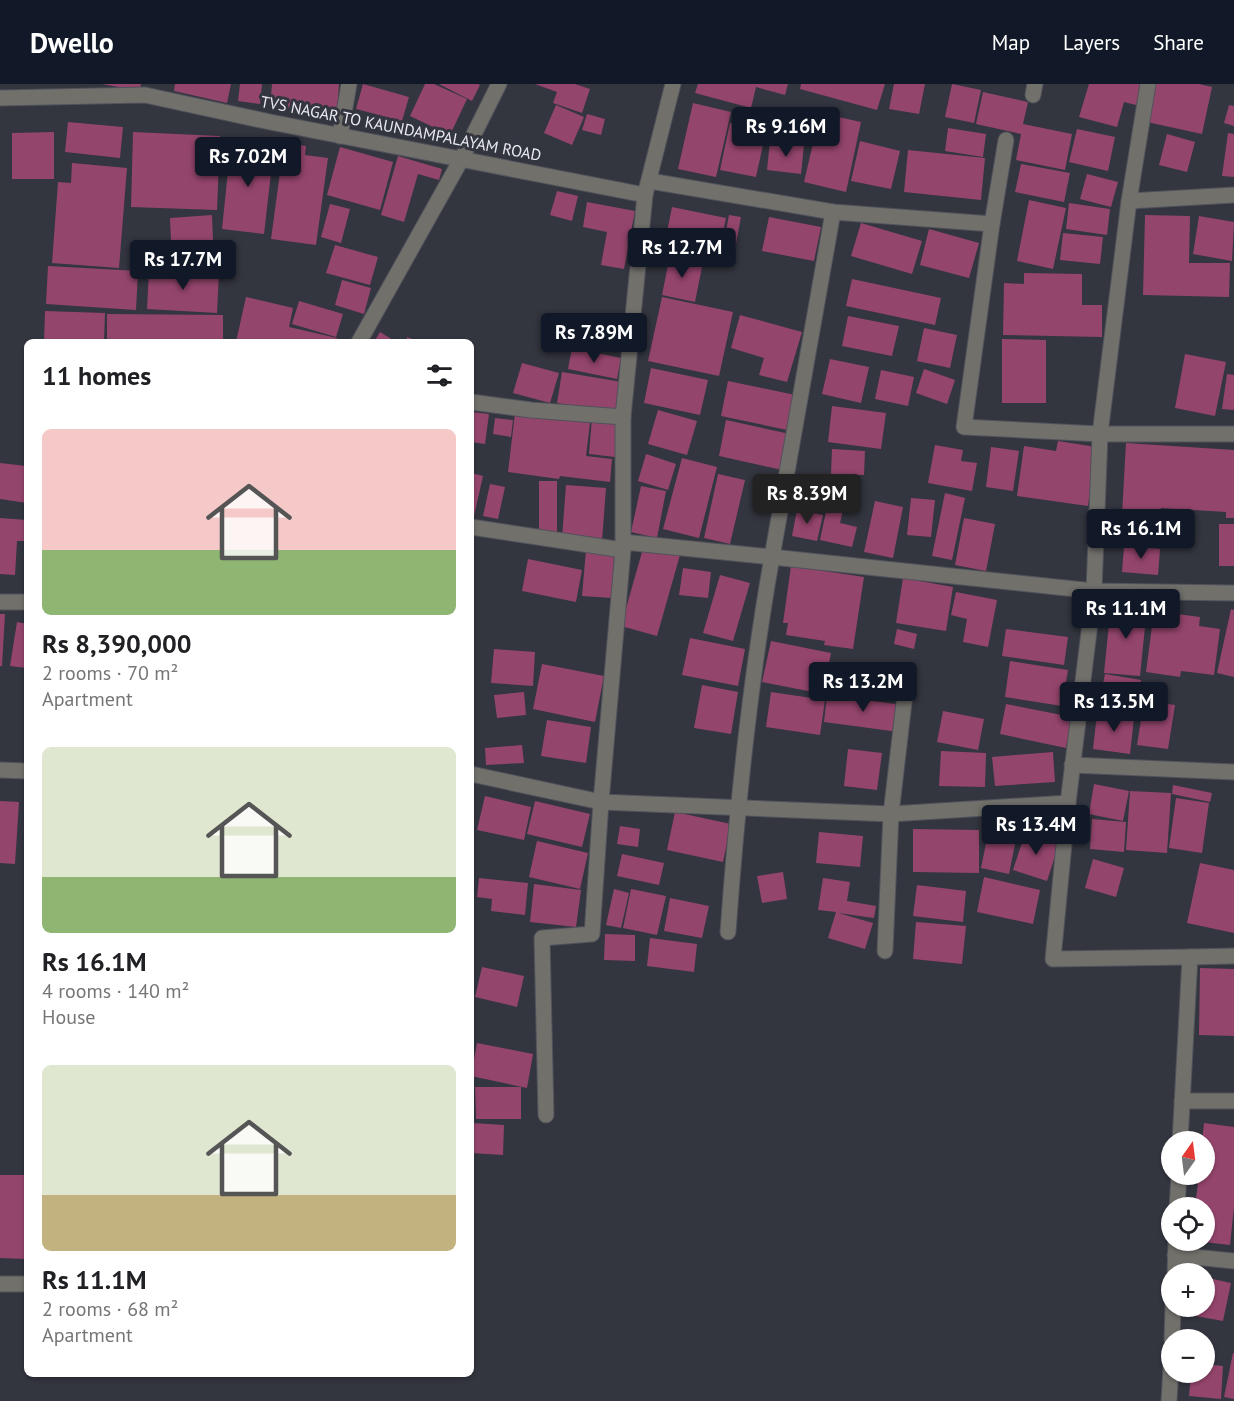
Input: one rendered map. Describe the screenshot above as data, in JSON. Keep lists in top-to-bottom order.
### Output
{
  "streets": {
    "street": ["TVS NAGAR TO KAUNDAMPALAYAM ROAD"]
  },
  "north": "top",
  "page": {
    "header": "Dwello",
    "nav": ["Map", "Layers", "Share"],
    "price": [
      "Rs 9.16M",
      "Rs 7.02M",
      "Rs 12.7M",
      "Rs 17.7M",
      "Rs 7.89M",
      "Rs 8.39M",
      "Rs 16.1M",
      "Rs 11.1M",
      "Rs 13.2M",
      "Rs 13.5M",
      "Rs 13.4M"
    ],
    "heading": "11 homes",
    "list": [
      {
        "name": "Rs 8,390,000",
        "note": "2 rooms · 70 m² · Apartment"
      },
      {
        "name": "Rs 16.1M",
        "note": "4 rooms · 140 m² · House"
      },
      {
        "name": "Rs 11.1M",
        "note": "2 rooms · 68 m² · Apartment"
      }
    ],
    "map_buttons": ["+", "−"]
  }
}
